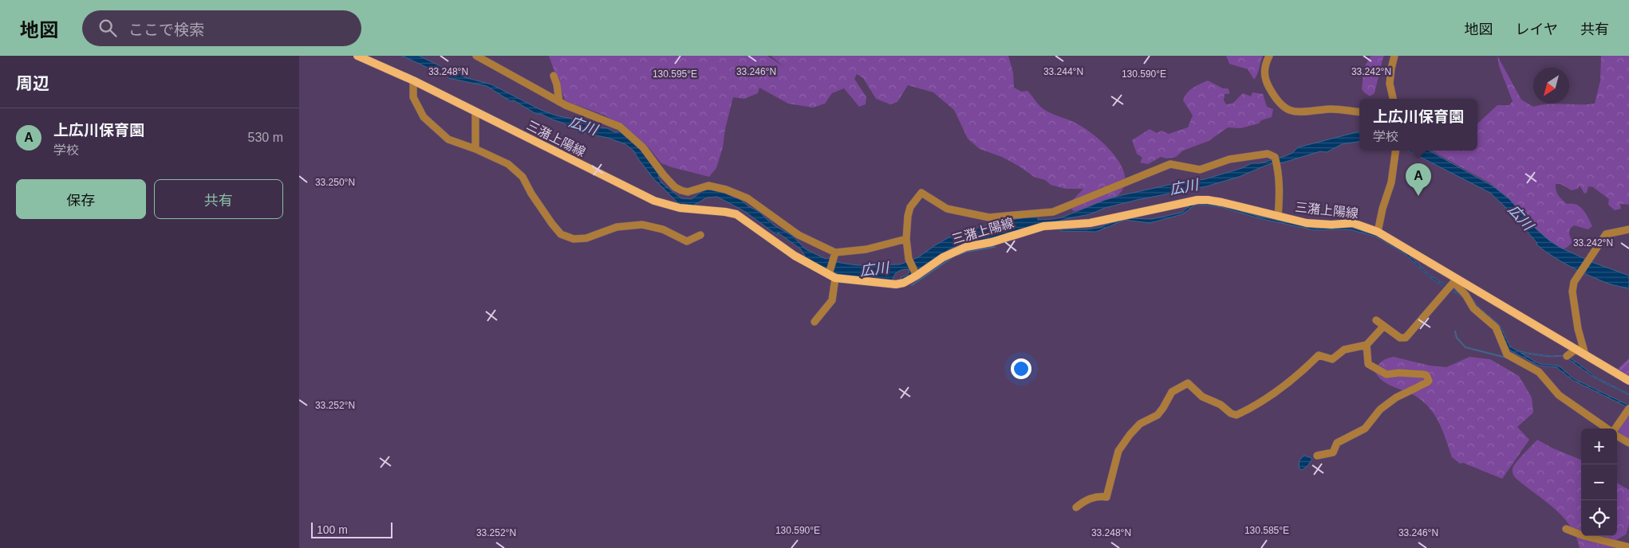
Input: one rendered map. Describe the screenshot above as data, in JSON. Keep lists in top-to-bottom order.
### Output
{
  "streets": {
    "main road": ["三潴上陽線"]
  },
  "water": ["広川"],
  "scale_bar": "100 m",
  "north": "bottom left",
  "page": {
    "header": "地図",
    "search": "ここで検索",
    "nav": ["地図", "レイヤ", "共有"],
    "heading": "周辺",
    "popup": ["上広川保育園", "学校"],
    "list": [
      {
        "mark": "A",
        "name": "上広川保育園",
        "note": "学校",
        "value": "530 m"
      }
    ],
    "pins": "A",
    "buttons": ["保存", "共有"],
    "map_buttons": ["+", "−"],
    "scale": "100 m"
  },
  "coordinates": [
    "33.248°N",
    "33.246°N",
    "33.244°N",
    "33.242°N",
    "130.595°E",
    "130.590°E",
    "33.250°N",
    "33.252°N",
    "130.585°E"
  ]
}
